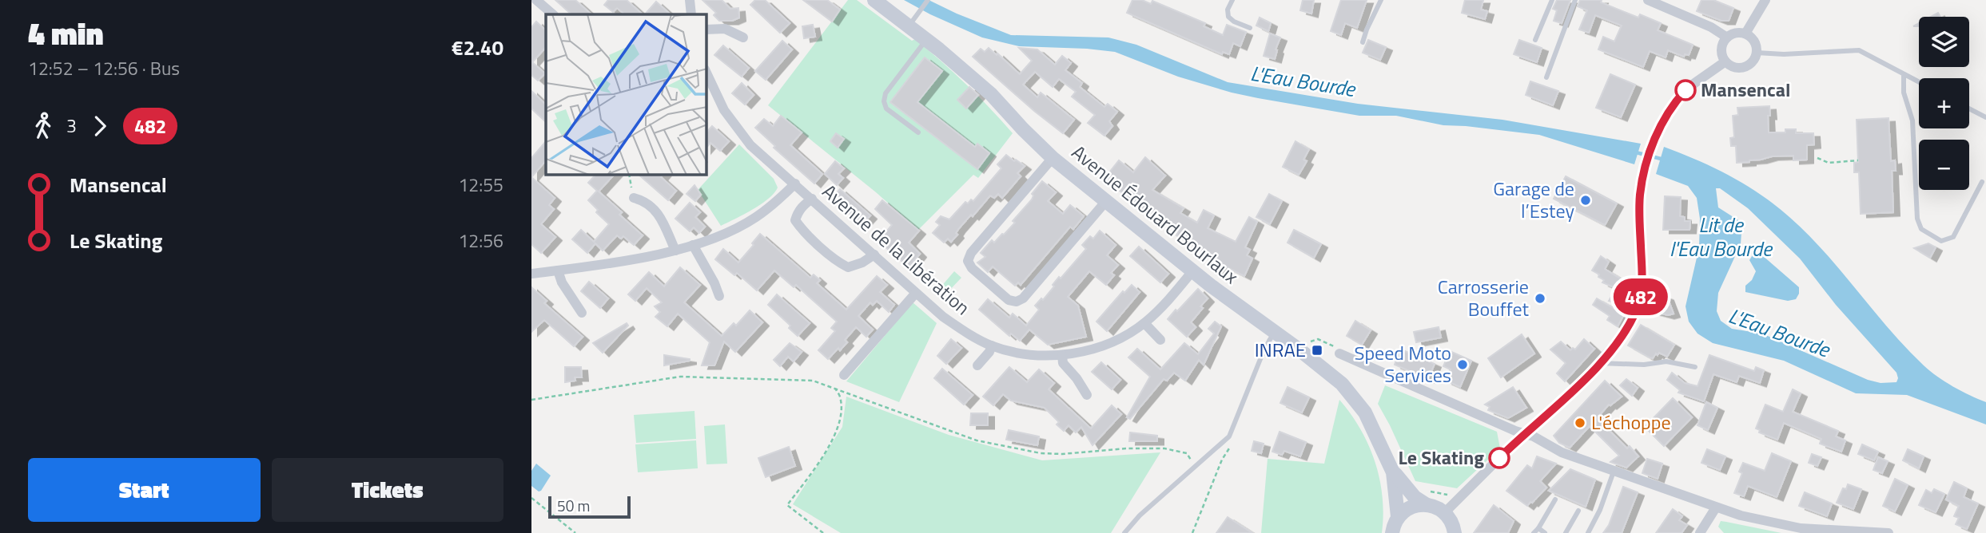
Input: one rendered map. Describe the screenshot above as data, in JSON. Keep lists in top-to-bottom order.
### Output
{
  "streets": {
    "street": ["Avenue Édouard Bourlaux", "Avenue de la Libération"]
  },
  "crossings": [
    ["Avenue Édouard Bourlaux", "Avenue de la Libération"]
  ],
  "water": ["L'Eau Bourde", "Lit de l'Eau Bourde"],
  "places": {
    "other": [
      "Mansencal",
      "Garage de l’Estey",
      "Carrosserie Bouffet",
      "Speed Moto Services",
      "L'échoppe",
      "Le Skating"
    ],
    "transit": ["INRAE"]
  },
  "lines": ["bus line 482"],
  "scale_bar": "50 m",
  "page": {
    "heading": ["4 min", "12:52 – 12:56 · Bus", "€2.40"],
    "on_map": "482",
    "map_buttons": ["+", "−"],
    "legs": ["3", "482"],
    "list": [
      {
        "name": "Mansencal",
        "value": "12:55"
      },
      {
        "name": "Le Skating",
        "value": "12:56"
      }
    ],
    "buttons": ["Start", "Tickets"],
    "scale": "50 m"
  }
}
